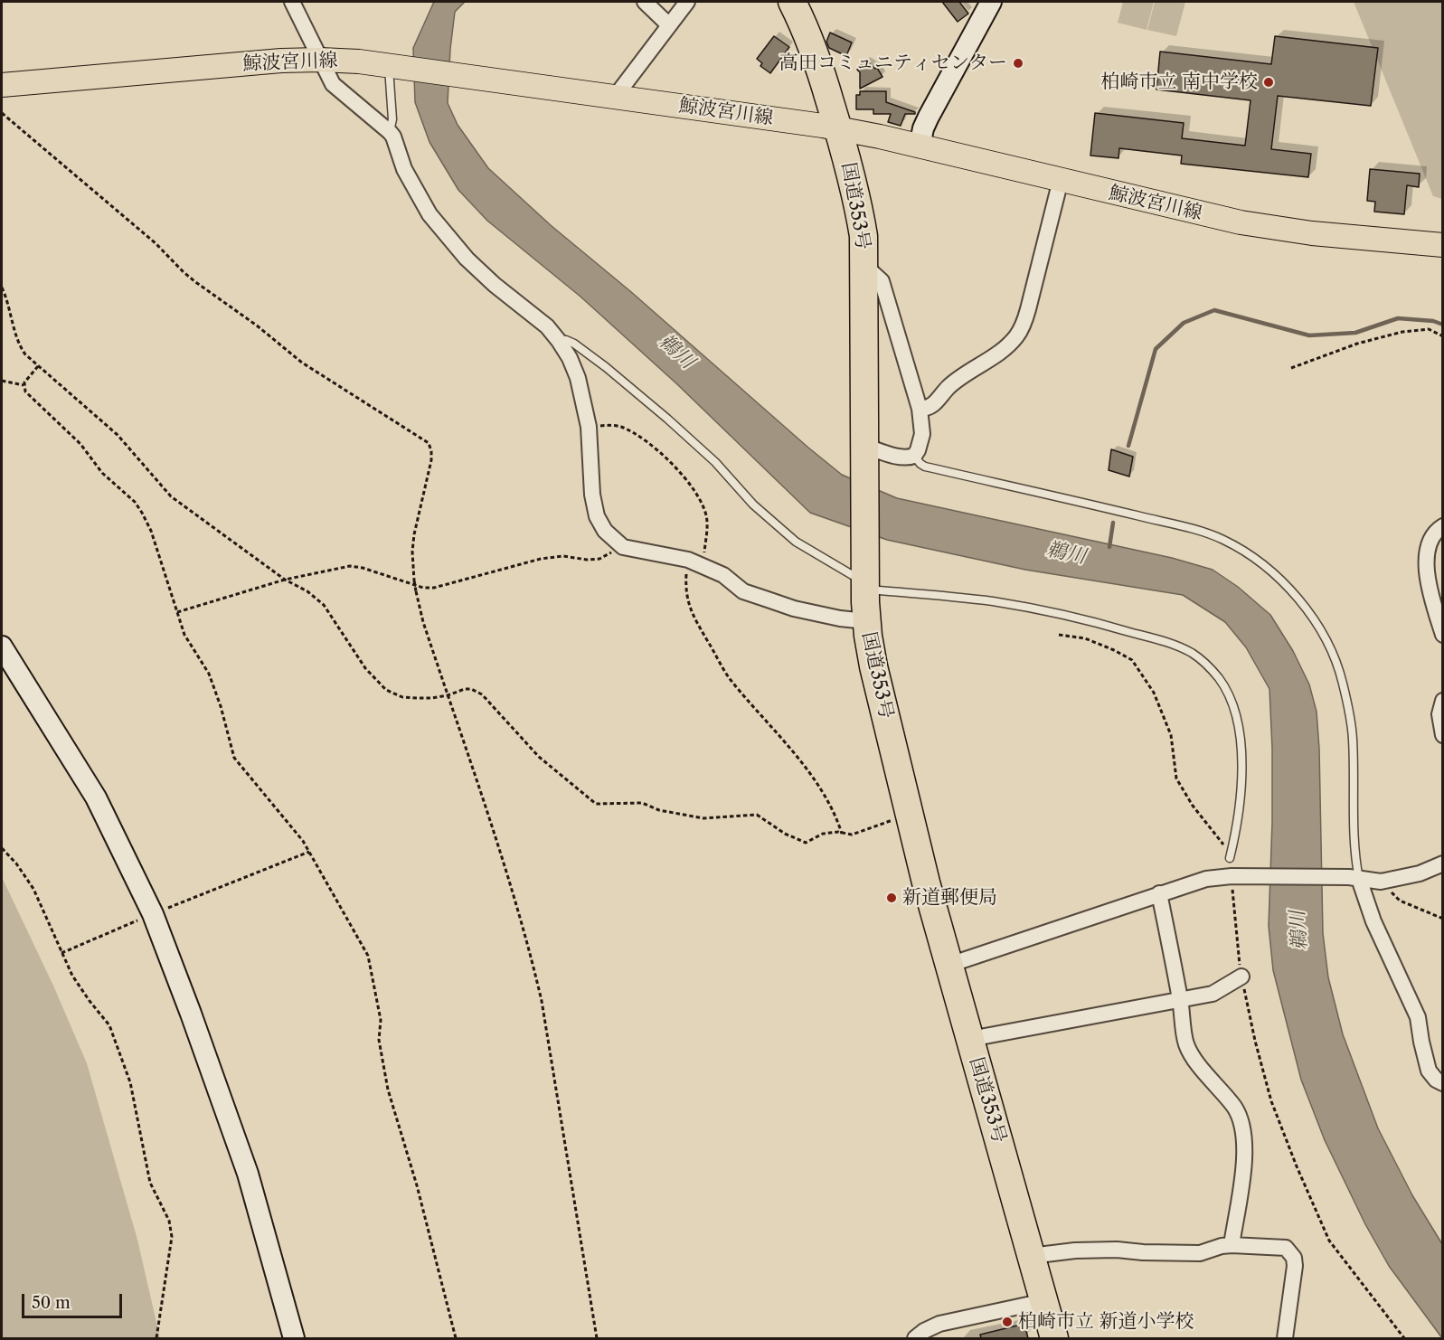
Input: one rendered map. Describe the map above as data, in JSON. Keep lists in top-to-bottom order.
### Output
{
  "streets": {
    "highway": ["国道353号"],
    "main road": ["鯨波宮川線"]
  },
  "crossings": [
    ["鯨波宮川線", "国道353号"]
  ],
  "water": ["鵜川"],
  "places": [
    "高田コミュニティセンター",
    "柏崎市立 南中学校",
    "新道郵便局",
    "柏崎市立 新道小学校"
  ],
  "scale_bar": "50 m"
}
